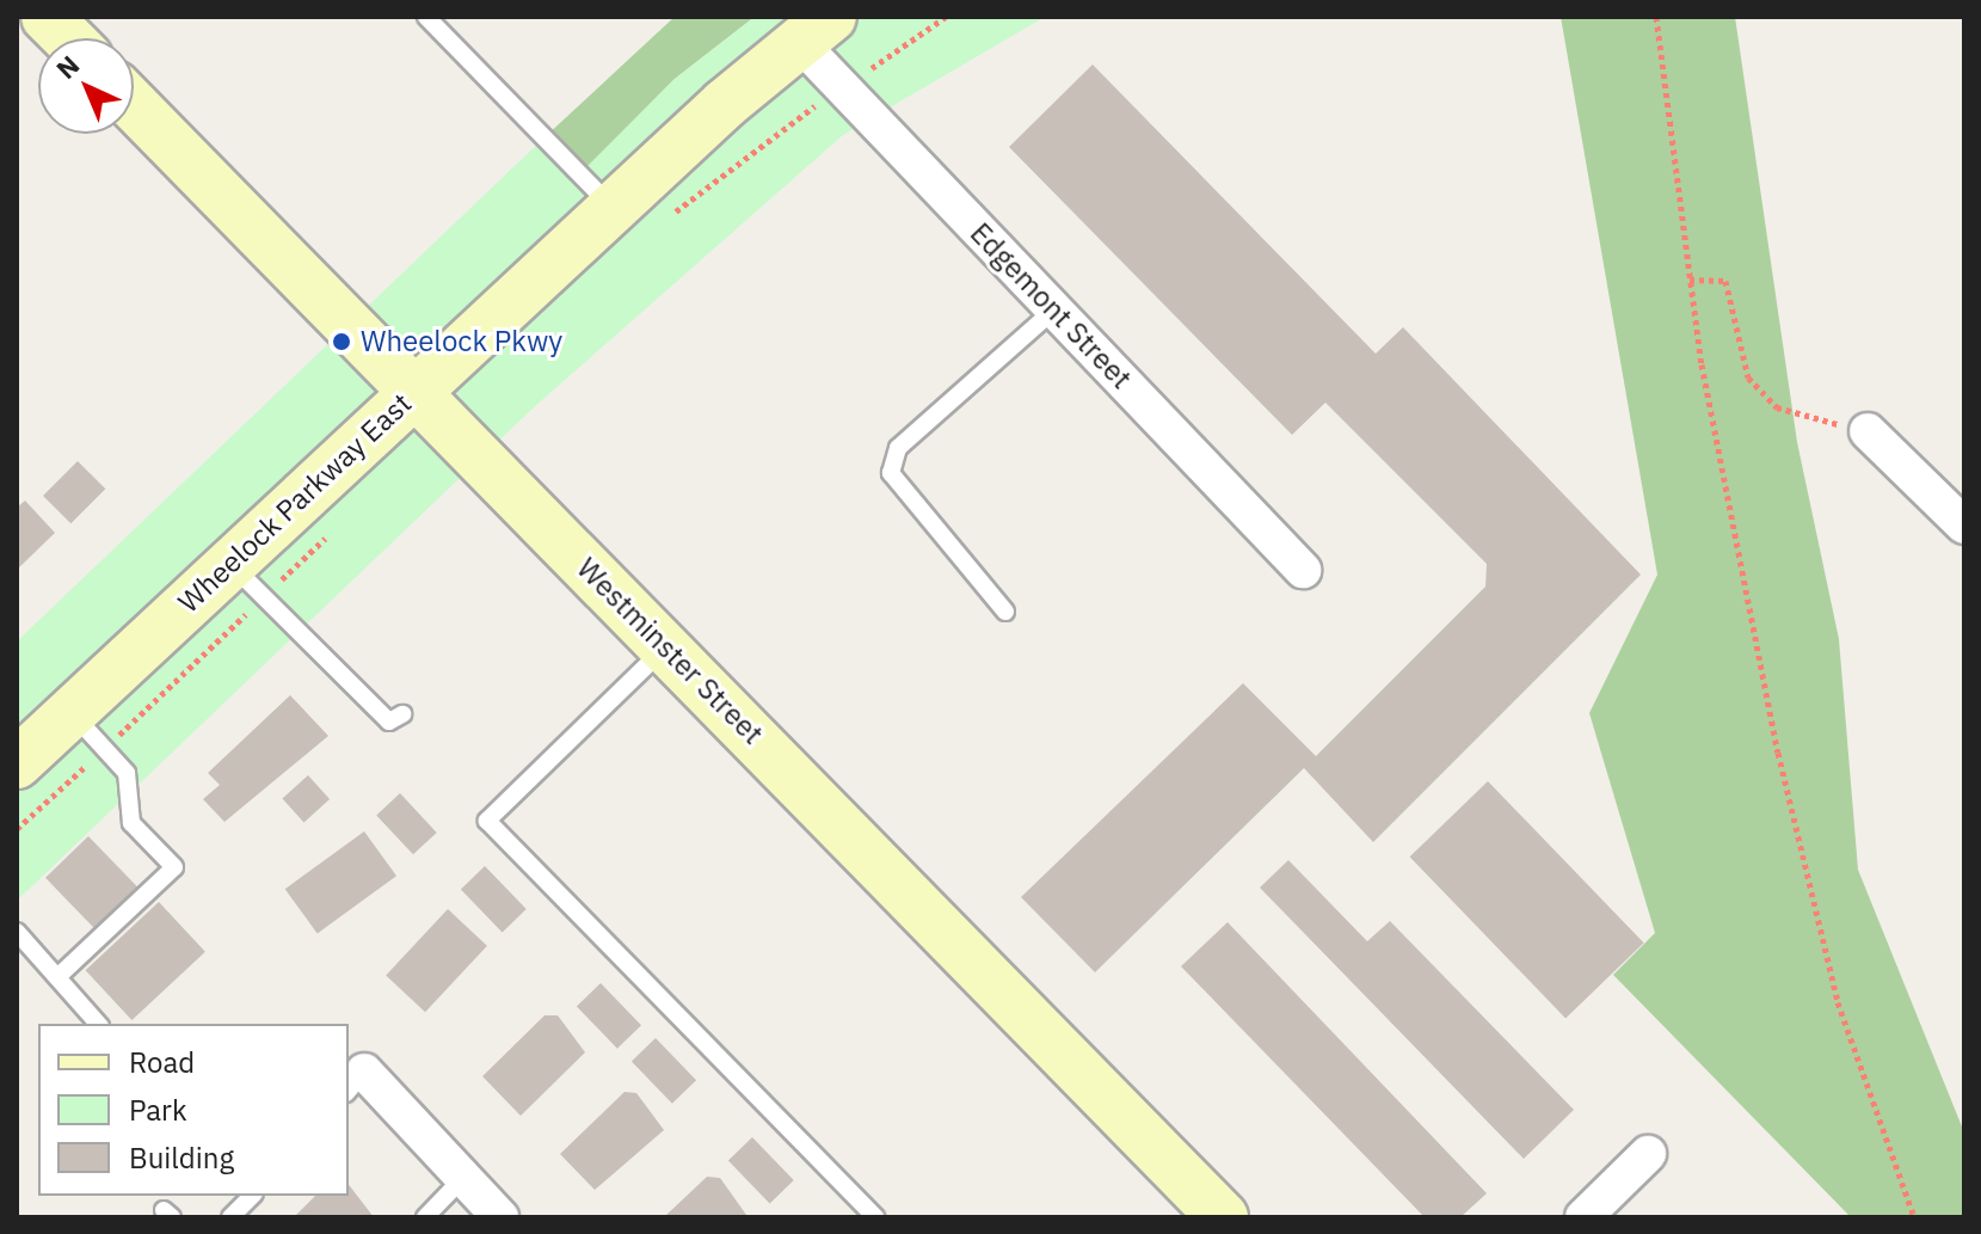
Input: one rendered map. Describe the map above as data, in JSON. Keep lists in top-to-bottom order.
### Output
{
  "streets": {
    "street": ["Edgemont Street", "Wheelock Parkway East", "Westminster Street"]
  },
  "crossings": [
    ["Edgemont Street", "Wheelock Parkway East"],
    ["Wheelock Parkway East", "Westminster Street"]
  ],
  "places": ["Wheelock Pkwy"],
  "legend": ["Road", "Park", "Building"],
  "north": "top left"
}
